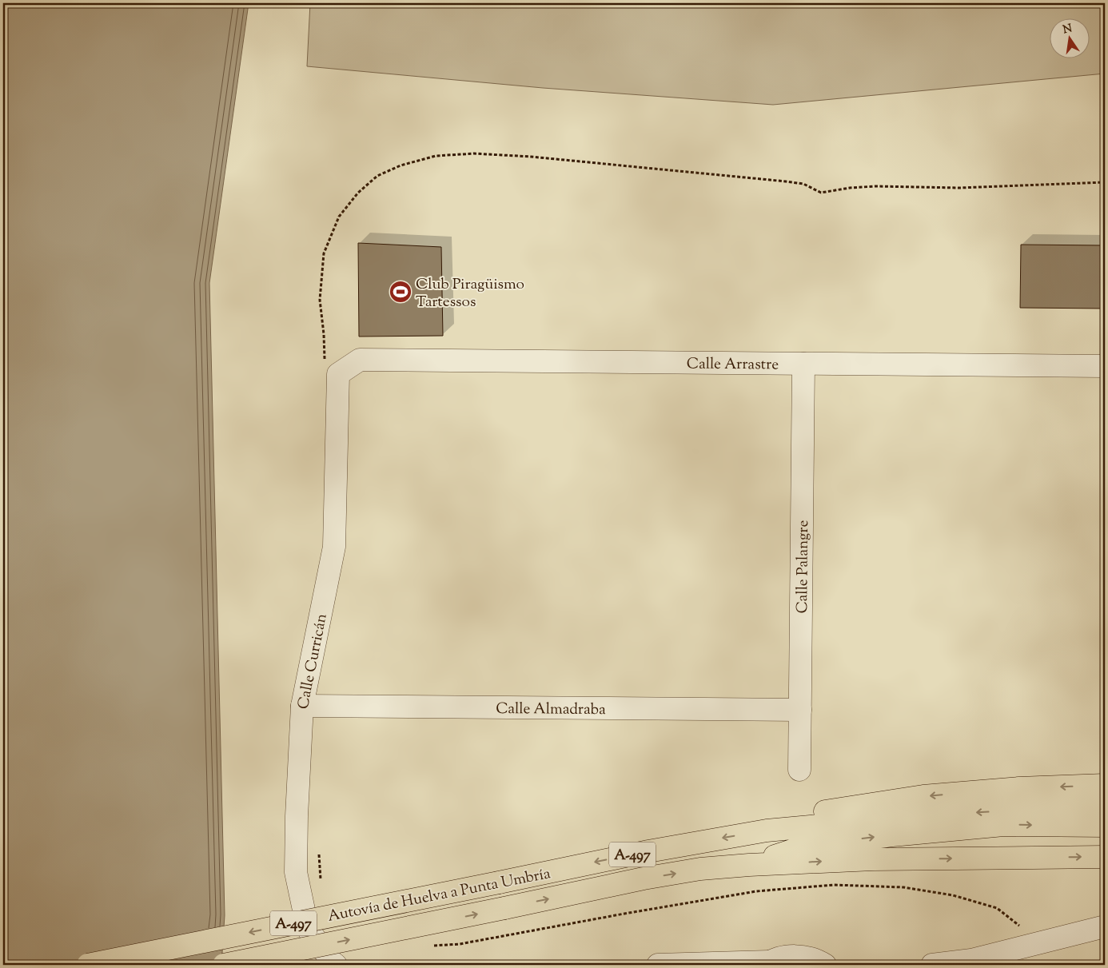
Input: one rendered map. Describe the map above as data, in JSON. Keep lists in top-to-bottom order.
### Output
{
  "streets": {
    "highway": ["A-497", "Autovía de Huelva a Punta Umbría"],
    "street": [
      "Calle Arrastre",
      "Calle Palangre",
      "Calle Curricán",
      "Calle Almadraba"
    ]
  },
  "crossings": [
    ["Calle Arrastre", "Calle Palangre"],
    ["Calle Arrastre", "Calle Curricán"],
    ["Calle Palangre", "Calle Almadraba"],
    ["Calle Curricán", "Calle Almadraba"]
  ],
  "places": {
    "sports": ["Club Piragüismo Tartessos"]
  },
  "north": "top"
}
